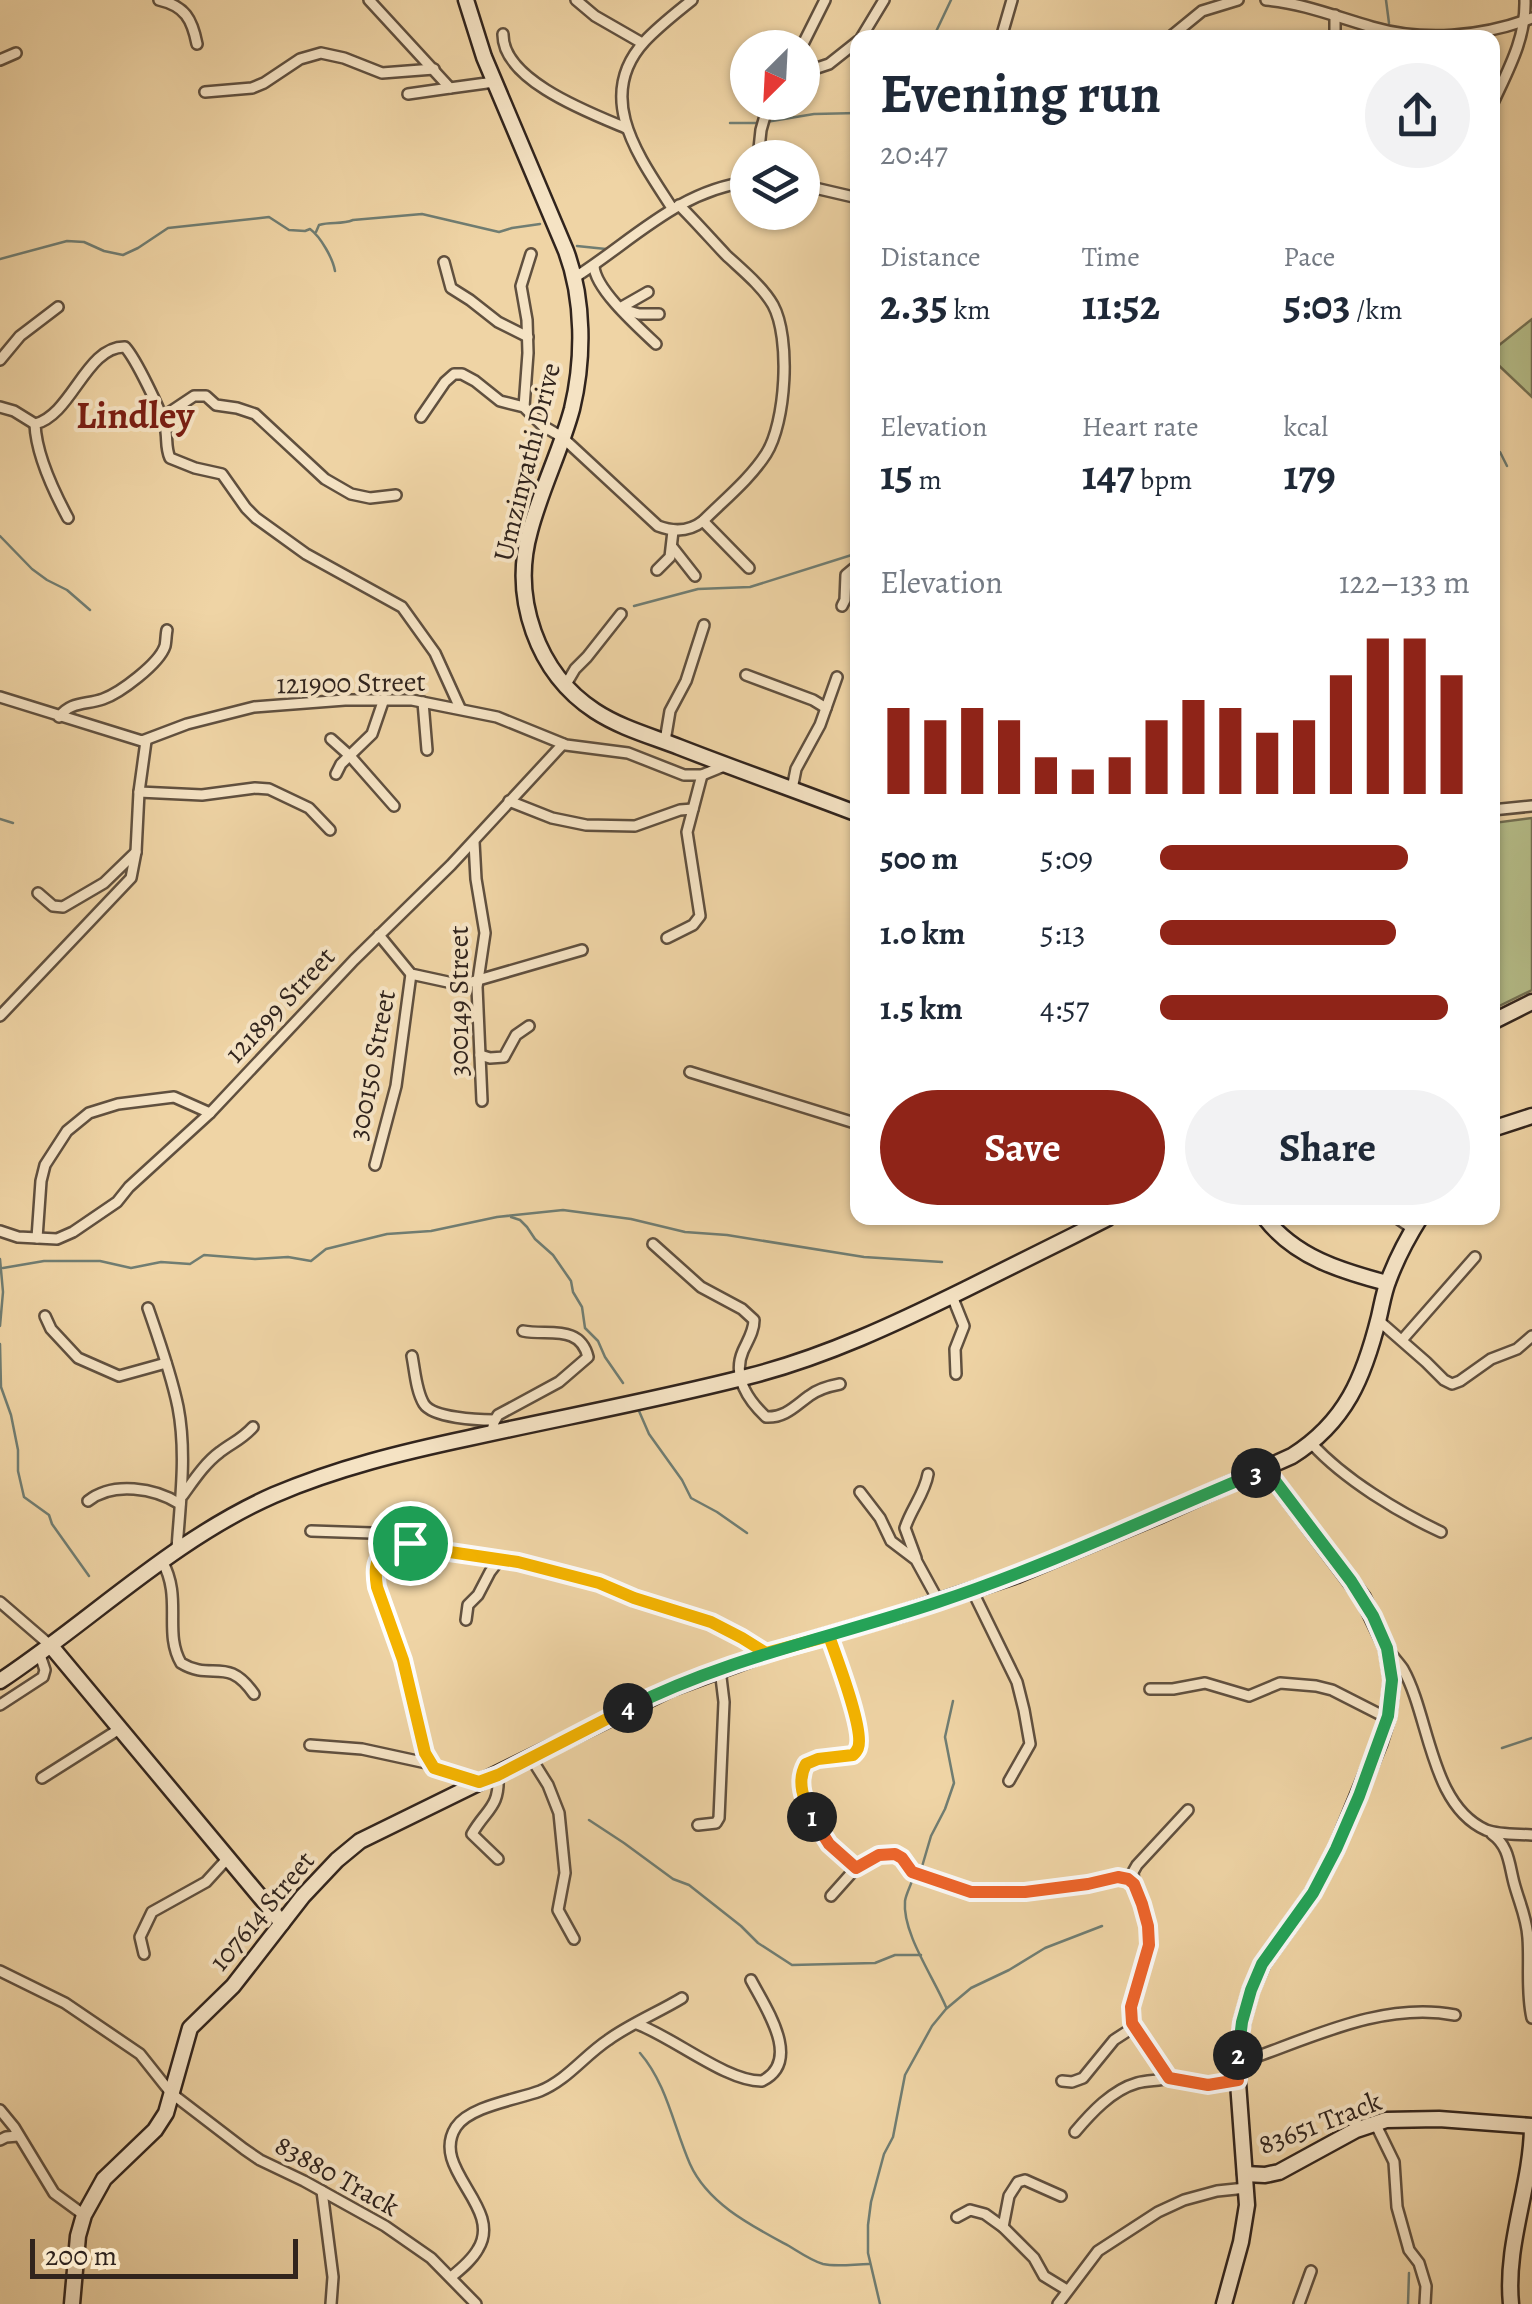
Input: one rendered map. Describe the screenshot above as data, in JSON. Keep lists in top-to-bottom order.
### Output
{
  "streets": {
    "street": [
      "Umzinyathi Drive",
      "121900 Street",
      "300149 Street",
      "121899 Street",
      "300150 Street",
      "107614 Street",
      "83651 Track",
      "83880 Track"
    ]
  },
  "crossings": [
    ["121900 Street", "121899 Street"],
    ["300149 Street", "121899 Street"],
    ["107614 Street", "83880 Track"]
  ],
  "districts": ["Lindley"],
  "scale_bar": "200 m",
  "north": "bottom left",
  "page": {
    "heading": ["Evening run", "20:47"],
    "stats": [
      ["Distance", "2.35 km"],
      ["Time", "11:52"],
      ["Pace", "5:03 /km"],
      ["Elevation", "15 m"],
      ["Heart rate", "147 bpm"],
      ["kcal", "179"]
    ],
    "chart": ["Elevation", "122–133 m"],
    "list": [
      {
        "name": "500 m",
        "note": "5:09"
      },
      {
        "name": "1.0 km",
        "note": "5:13"
      },
      {
        "name": "1.5 km",
        "note": "4:57"
      }
    ],
    "buttons": ["Save", "Share"],
    "pins": [
      "3",
      "4",
      "1",
      "2"
    ],
    "scale": "200 m"
  }
}
